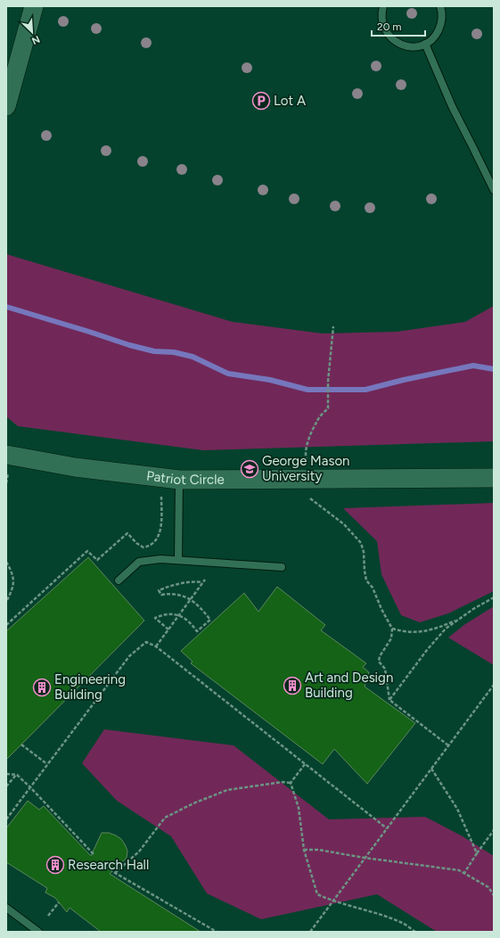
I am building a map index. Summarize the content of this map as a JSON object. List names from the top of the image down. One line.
{"streets":{"street":["Patriot Circle"]},"places":{"parking":["Lot A"],"school or university":["George Mason University"],"building":["Art and Design Building","Engineering Building","Research Hall"]},"scale_bar":"20 m","north":"bottom right"}
